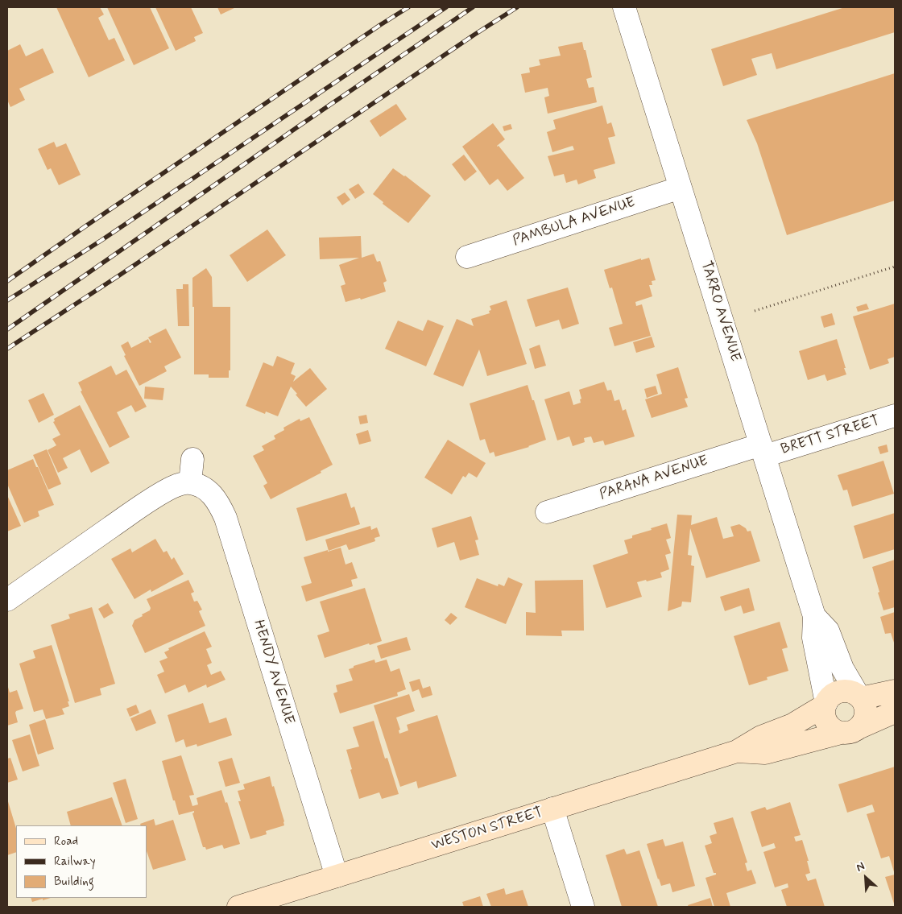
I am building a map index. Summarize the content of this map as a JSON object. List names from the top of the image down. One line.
{"streets":{"street":["PAMBULA AVENUE","TARRO AVENUE","BRETT STREET","PARANA AVENUE","HENDY AVENUE","WESTON STREET"]},"crossings":[["PAMBULA AVENUE","TARRO AVENUE"],["TARRO AVENUE","BRETT STREET"],["TARRO AVENUE","PARANA AVENUE"],["TARRO AVENUE","WESTON STREET"],["BRETT STREET","PARANA AVENUE"],["HENDY AVENUE","WESTON STREET"]],"legend":["Road","Railway","Building"],"north":"top left"}
